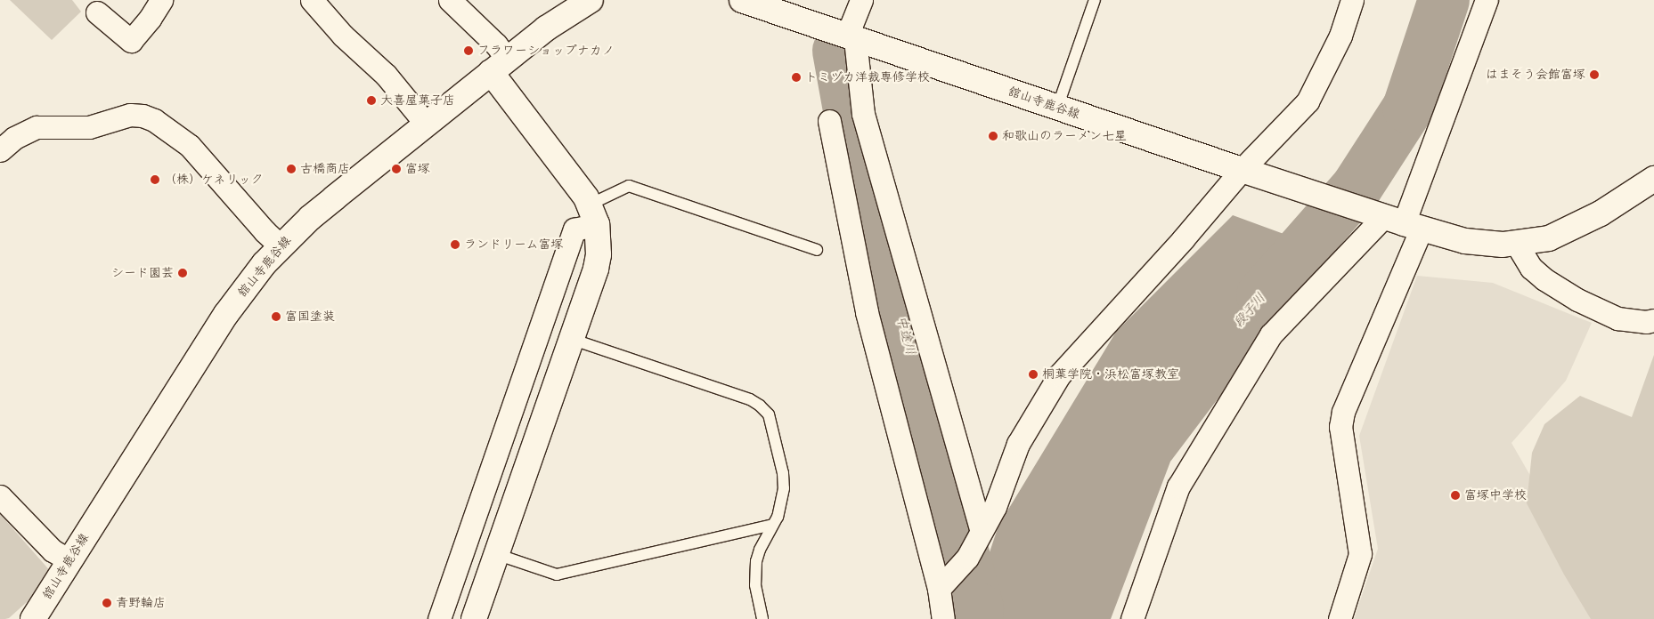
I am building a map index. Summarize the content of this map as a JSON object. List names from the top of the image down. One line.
{"streets":{"main road":["舘山寺鹿谷線"]},"water":["段子川","中途川"],"places":["フラワーショップナカノ","はまそう会館富塚","トミヅカ洋裁専修学校","大喜屋菓子店","和歌山のラーメン七星","古橋商店","富塚","（株）ケネリック","ランドリーム富塚","シード園芸","富国塗装","桐葉学院・浜松富塚教室","富塚中学校","青野輪店"]}
